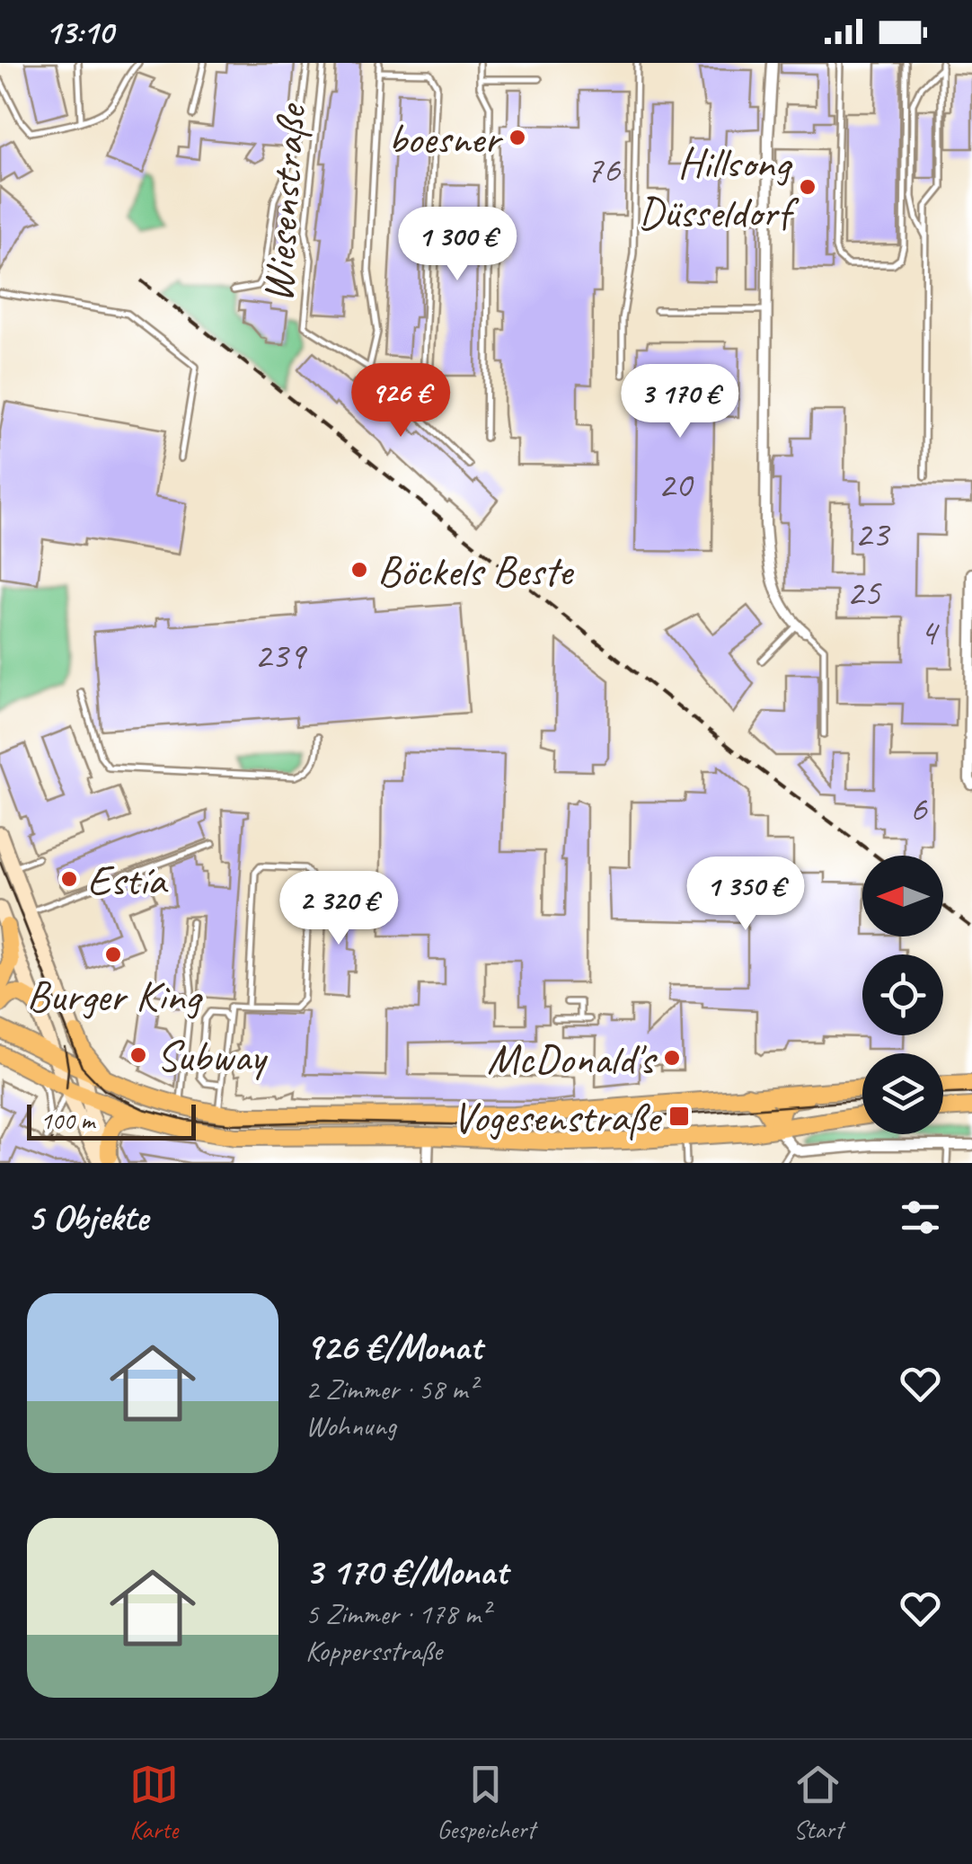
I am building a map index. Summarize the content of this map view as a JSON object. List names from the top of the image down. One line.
{"streets":{"lane":["Wiesenstraße"]},"places":{"other":["boesner","Hillsong Düsseldorf","Böckels Beste","Estía","Burger King","Subway","McDonald's"],"transit":["Vogesenstraße"]},"house_numbers":["76","20","23","25","4","239","6"],"scale_bar":"100 m","north":"left","page":{"status":"13:10","price":["1 300 €","926 €","3 170 €","1 350 €","2 320 €"],"scale":"100 m","heading":"5 Objekte","list":[{"name":"926 €/Monat","note":"2 Zimmer · 58 m² · Wohnung"},{"name":"3 170 €/Monat","note":"5 Zimmer · 178 m² · Koppersstraße"}],"tabs":["Karte","Gespeichert","Start"]}}
